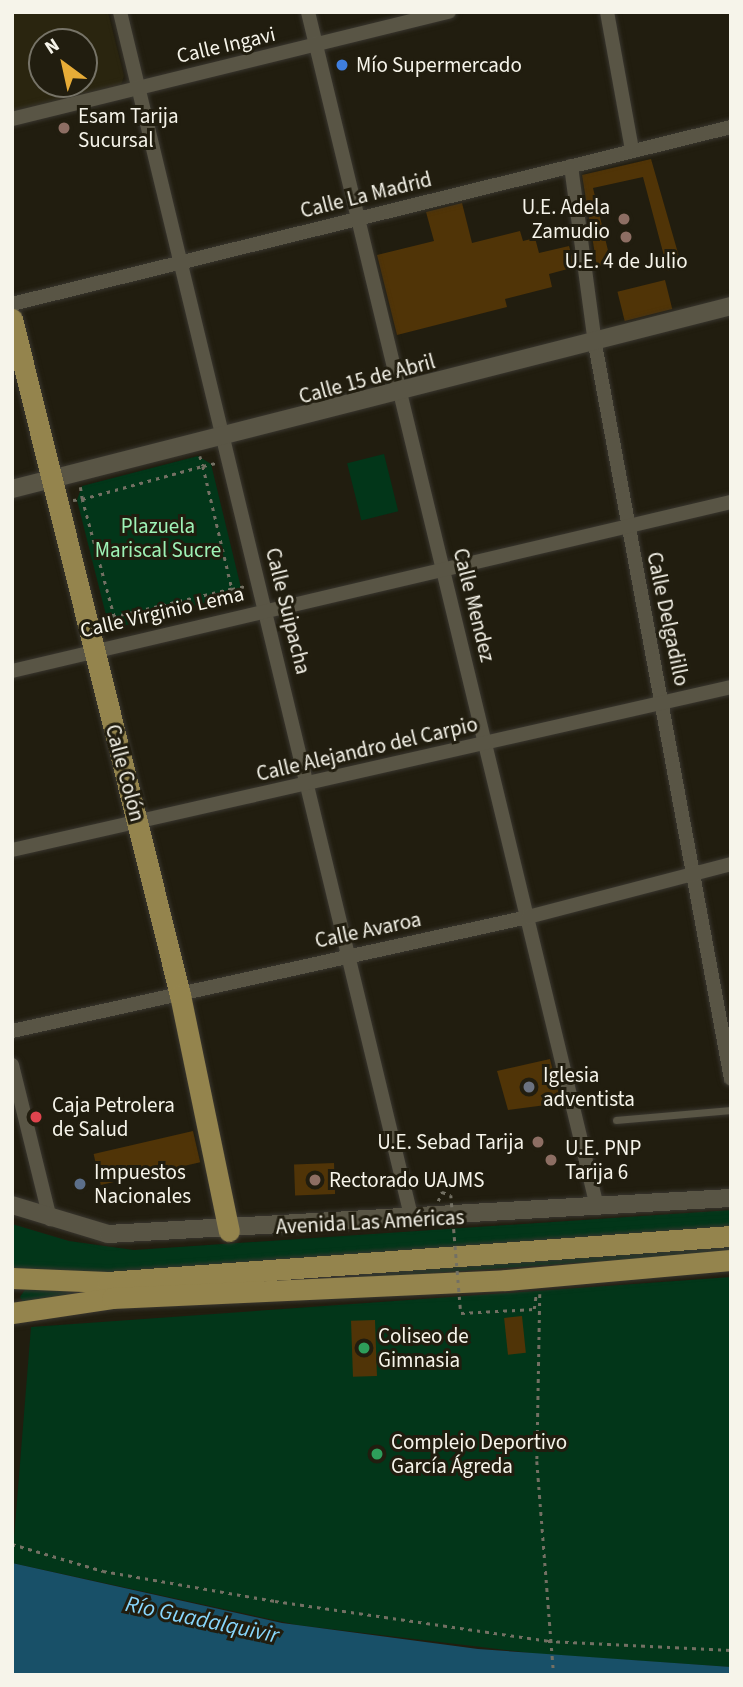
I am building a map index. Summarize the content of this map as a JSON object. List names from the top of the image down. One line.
{"streets":{"main road":["Calle Colón","Avenida Las Américas"],"street":["Calle Ingavi","Calle La Madrid","Calle 15 de Abril","Calle Mendez","Calle Suipacha","Calle Virginio Lema","Calle Delgadillo","Calle Alejandro del Carpio","Calle Avaroa"]},"crossings":[["Calle Ingavi","Calle Mendez"],["Calle Ingavi","Calle Suipacha"],["Calle La Madrid","Calle Mendez"],["Calle La Madrid","Calle Suipacha"],["Calle La Madrid","Calle Delgadillo"],["Calle 15 de Abril","Calle Mendez"],["Calle 15 de Abril","Calle Suipacha"],["Calle 15 de Abril","Calle Delgadillo"],["Calle 15 de Abril","Calle Colón"],["Calle Mendez","Calle Virginio Lema"],["Calle Mendez","Calle Alejandro del Carpio"],["Calle Mendez","Calle Avaroa"],["Calle Mendez","Avenida Las Américas"],["Calle Suipacha","Calle Virginio Lema"],["Calle Suipacha","Calle Alejandro del Carpio"],["Calle Suipacha","Calle Avaroa"],["Calle Suipacha","Avenida Las Américas"],["Calle Virginio Lema","Calle Delgadillo"],["Calle Virginio Lema","Calle Colón"],["Calle Delgadillo","Calle Alejandro del Carpio"],["Calle Delgadillo","Calle Avaroa"],["Calle Alejandro del Carpio","Calle Colón"],["Calle Colón","Calle Avaroa"],["Calle Colón","Avenida Las Américas"]],"water":["Río Guadalquivir"],"parks":["Plazuela Mariscal Sucre"],"places":["Mío Supermercado","Esam Tarija Sucursal","U.E. Adela Zamudio","U.E. 4 de Julio","Iglesia adventista","Caja Petrolera de Salud","U.E. Sebad Tarija","U.E. PNP Tarija 6","Rectorado UAJMS","Impuestos Nacionales","Coliseo de Gimnasia","Complejo Deportivo García Ágreda"],"north":"top left"}
